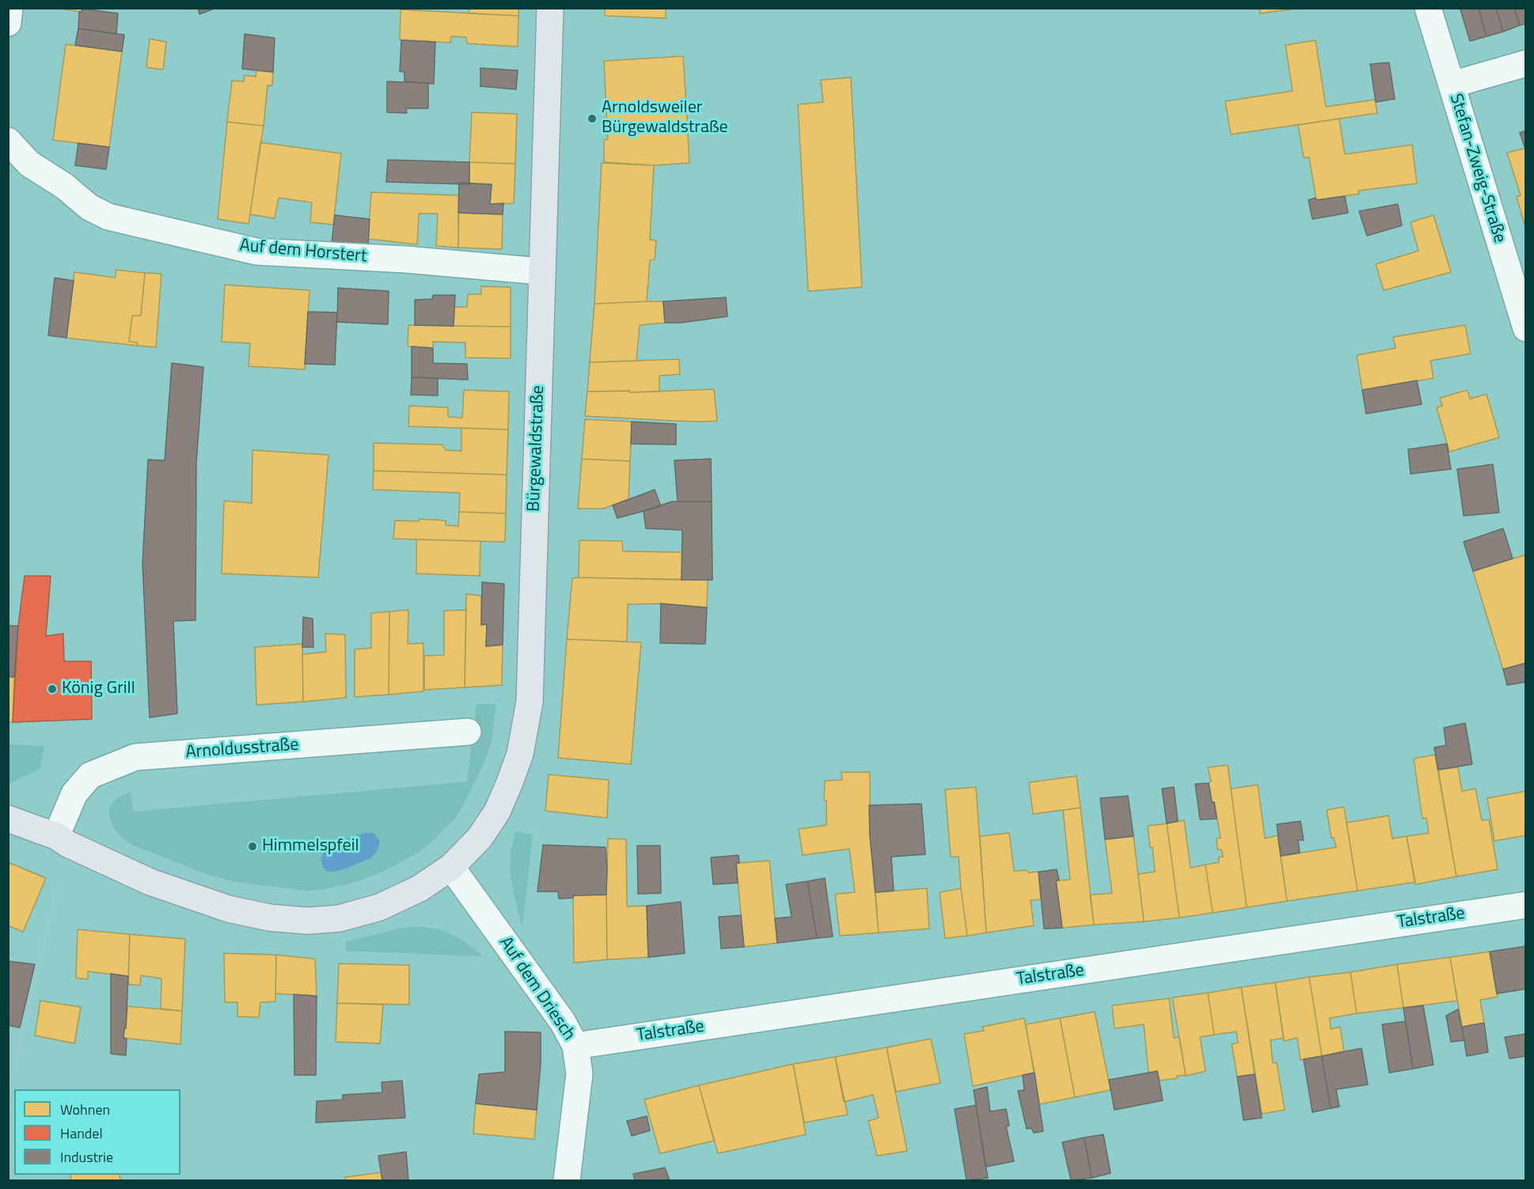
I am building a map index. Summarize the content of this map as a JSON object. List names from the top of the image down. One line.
{"streets":{"main road":["Bürgewaldstraße"],"street":["Stefan-Zweig-Straße","Auf dem Horstert","Arnoldusstraße","Talstraße","Auf dem Driesch"]},"crossings":[["Auf dem Horstert","Bürgewaldstraße"],["Bürgewaldstraße","Auf dem Driesch"],["Talstraße","Auf dem Driesch"]],"places":["Arnoldsweiler Bürgewaldstraße","König Grill","Himmelspfeil"],"legend":["Wohnen","Handel","Industrie"]}
